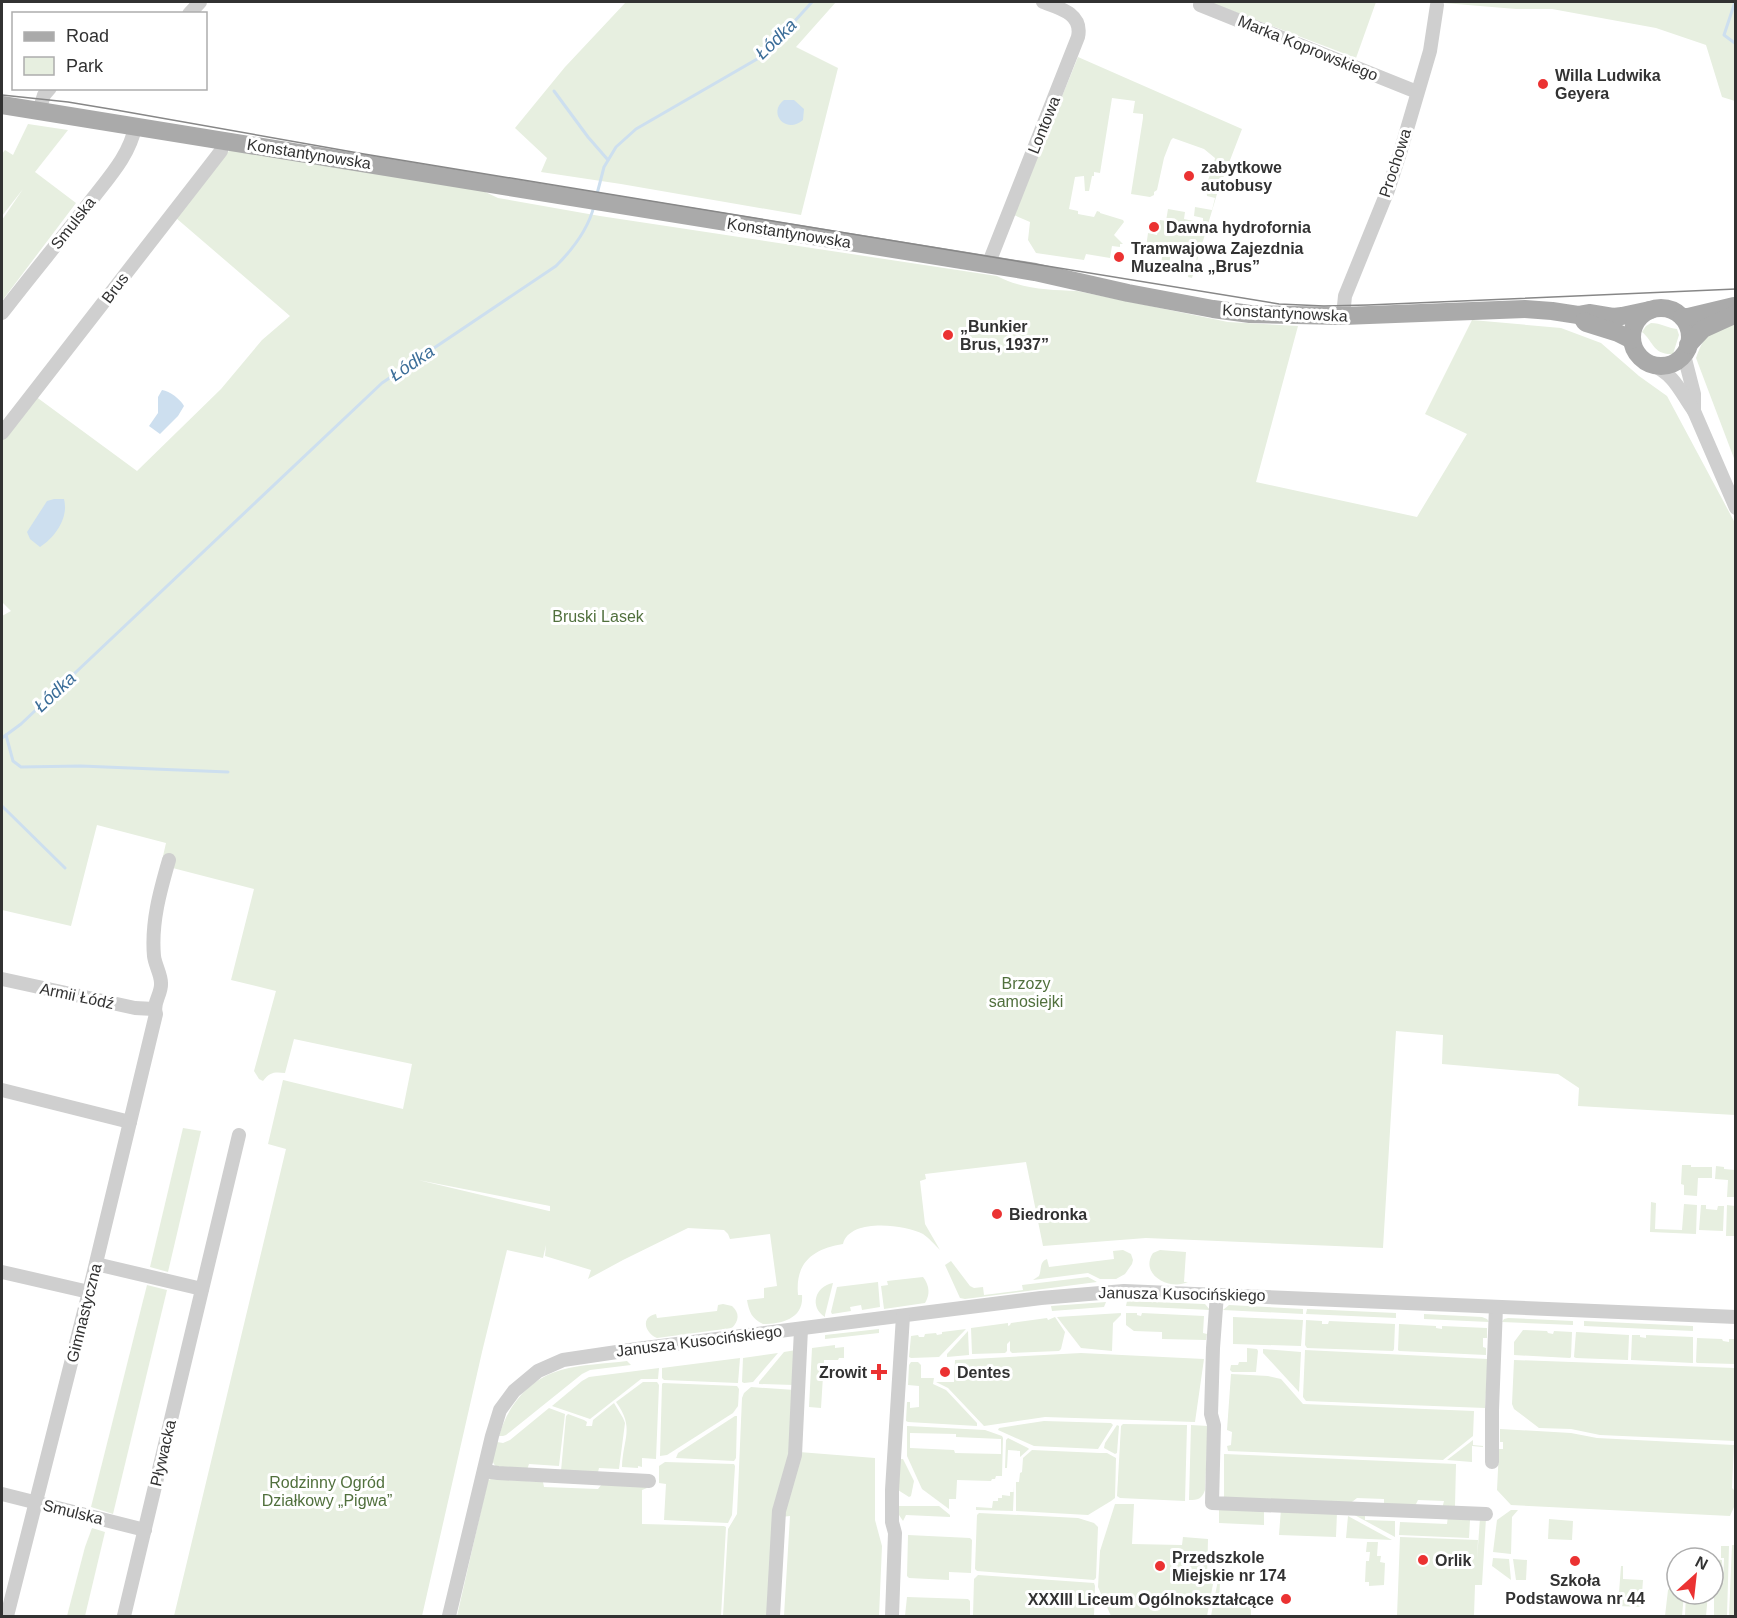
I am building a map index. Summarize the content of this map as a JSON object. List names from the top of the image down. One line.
{"streets":{"main road":["Konstantynowska"],"street":["Marka Koprowskiego","Lontowa","Prochowa","Smulska","Brus","Armii Łódź","Janusza Kusocińskiego","Gimnastyczna","Pływacka"]},"crossings":[["Marka Koprowskiego","Prochowa"],["Lontowa","Konstantynowska"],["Konstantynowska","Prochowa"],["Konstantynowska","Smulska"],["Konstantynowska","Brus"],["Smulska","Gimnastyczna"],["Smulska","Pływacka"],["Armii Łódź","Gimnastyczna"]],"water":["Łódka"],"parks":["Bruski Lasek","Brzozy samosiejki","Rodzinny Ogród Działkowy „Pigwa”"],"places":{"other":["Willa Ludwika Geyera","zabytkowe autobusy","Dawna hydrofornia","Tramwajowa Zajezdnia Muzealna „Brus”","„Bunkier Brus, 1937”","Biedronka","Dentes","Orlik","Szkoła Podstawowa nr 44","Przedszkole Miejskie nr 174","XXXIII Liceum Ogólnokształcące"],"health":["Zrowit"]},"legend":["Road","Park"],"north":"top right"}
